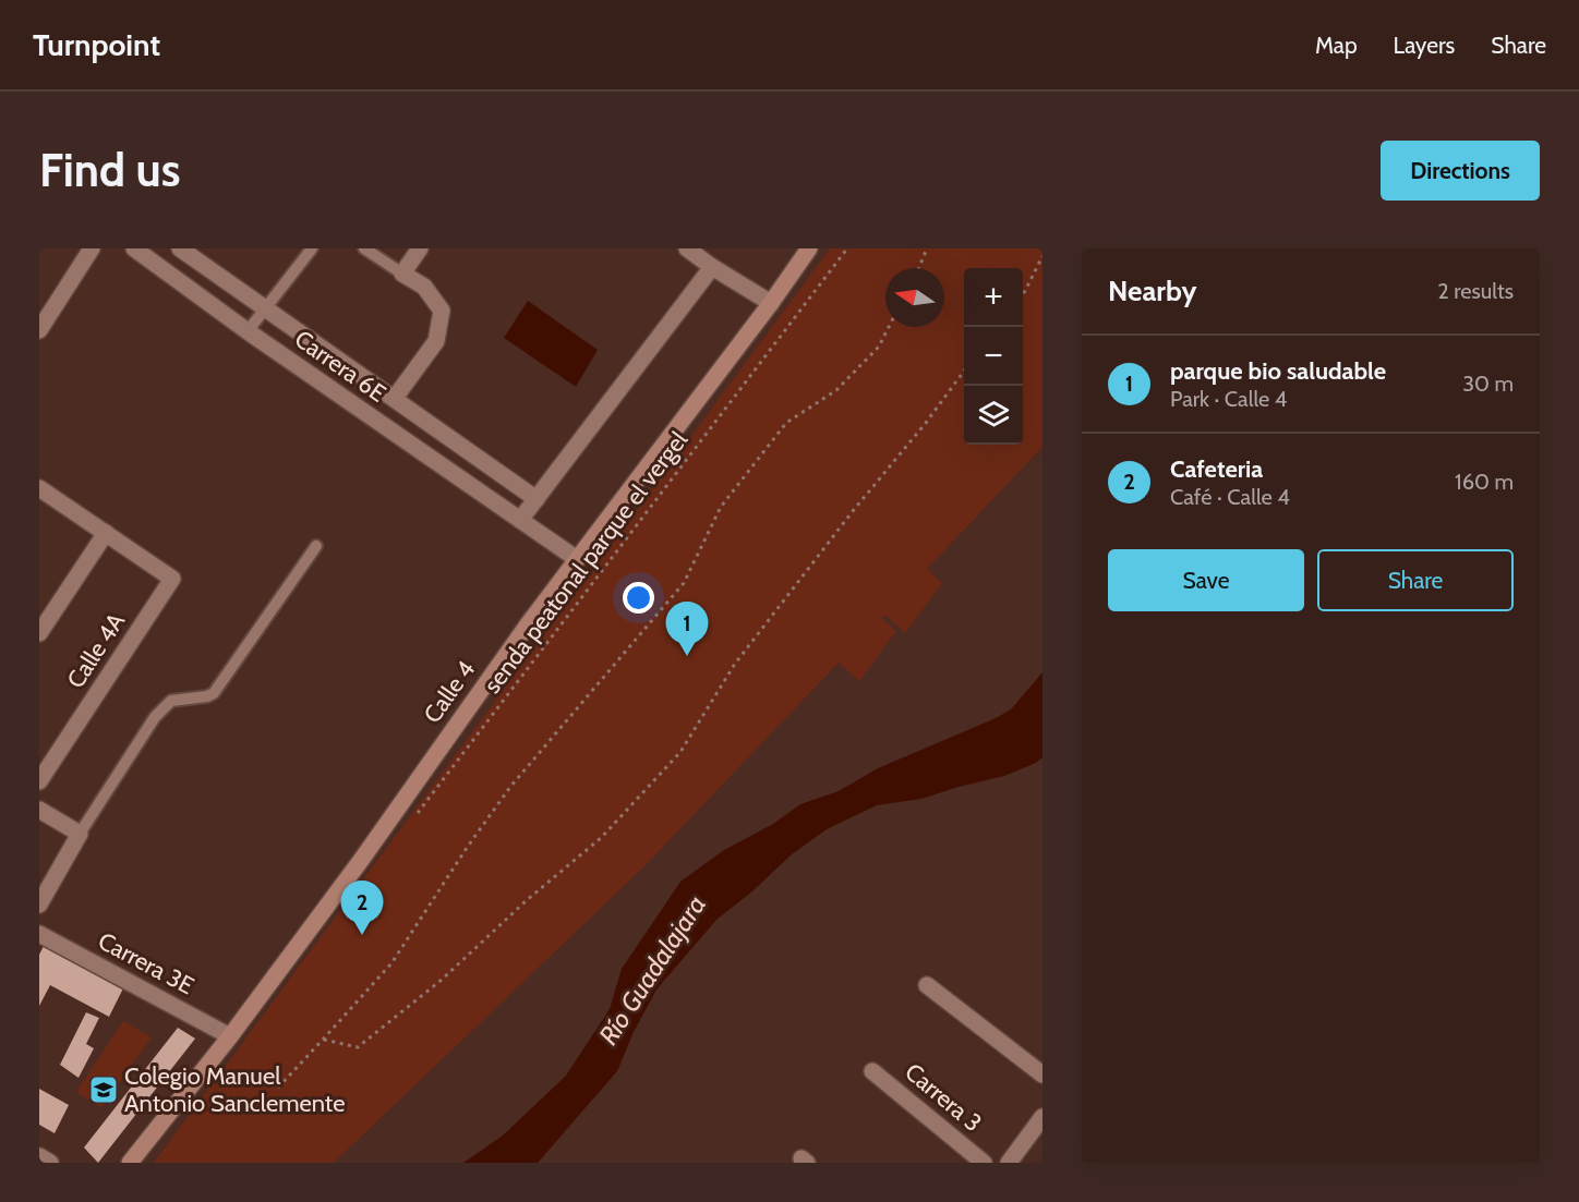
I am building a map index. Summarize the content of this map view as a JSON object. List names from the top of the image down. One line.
{"streets":{"street":["Carrera 6E","Calle 4A","Calle 4","Carrera 3E","Carrera 3"],"path":["senda peatonal parque el vergel"]},"crossings":[["Carrera 6E","Calle 4"],["Calle 4","Carrera 3E"]],"water":["Río Guadalajara"],"places":{"school or university":["Colegio Manuel Antonio Sanclemente"]},"north":"left","page":{"header":"Turnpoint","nav":["Map","Layers","Share"],"buttons":["Directions",["Save","Share"]],"title":"Find us","heading":["Nearby","2 results"],"map_buttons":["+","−"],"list":[{"mark":"1","name":"parque bio saludable","note":"Park · Calle 4","value":"30 m"},{"mark":"2","name":"Cafeteria","note":"Café · Calle 4","value":"160 m"}],"pins":["1","2"]}}
